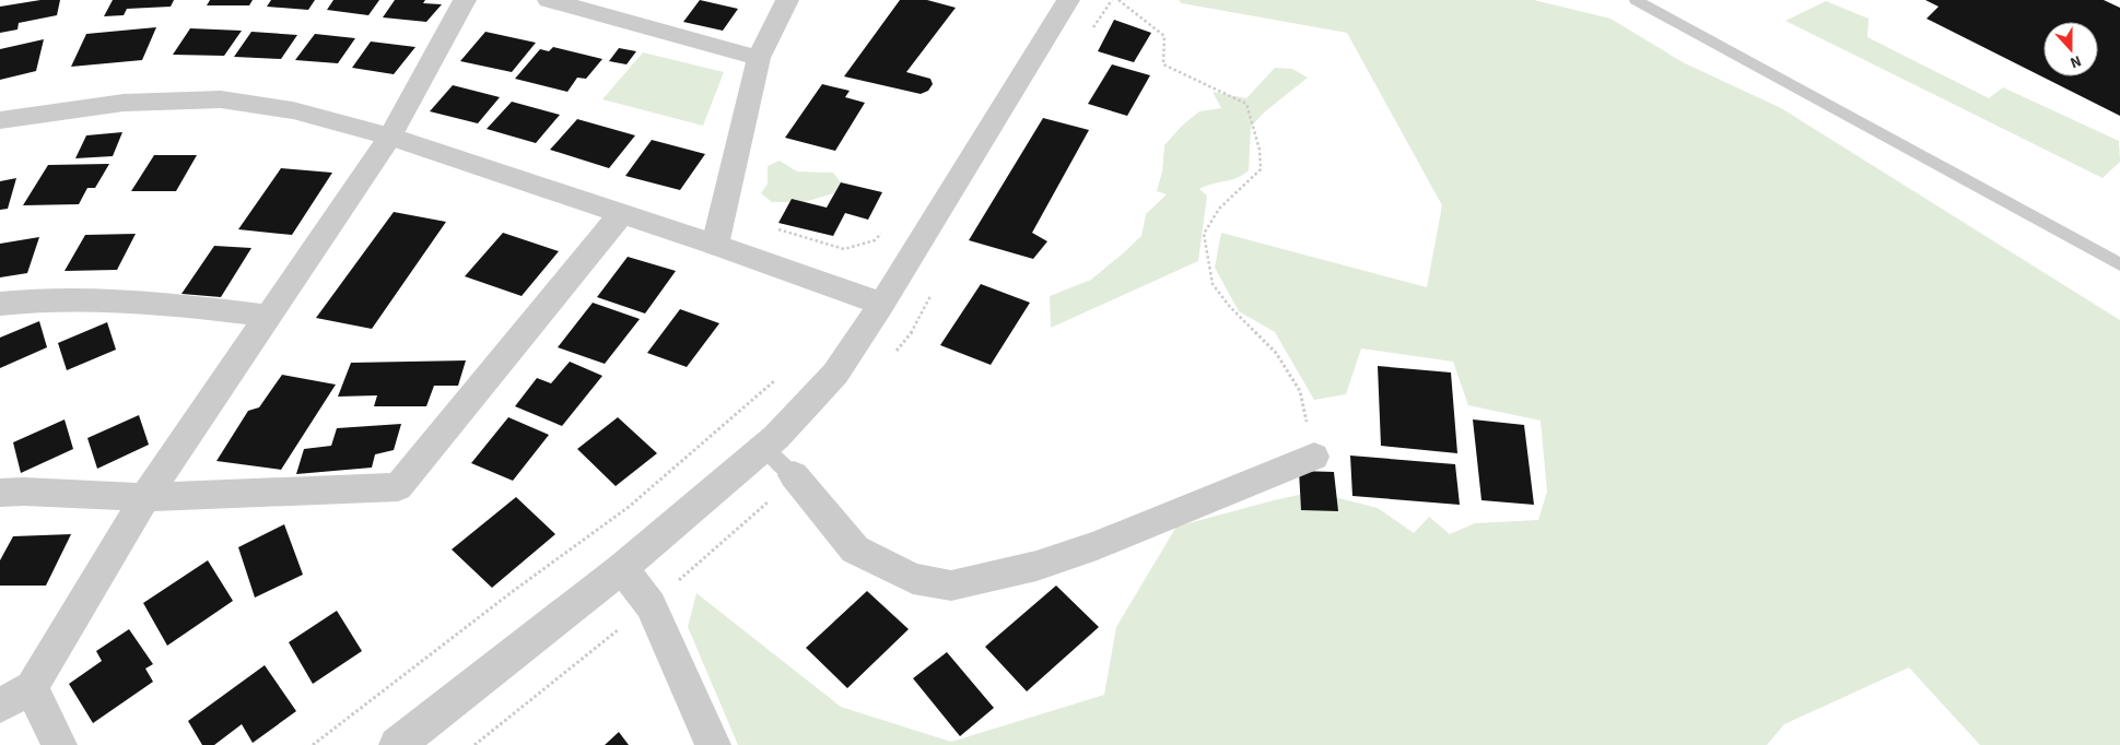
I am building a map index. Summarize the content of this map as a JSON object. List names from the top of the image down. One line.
{"north":"bottom"}
